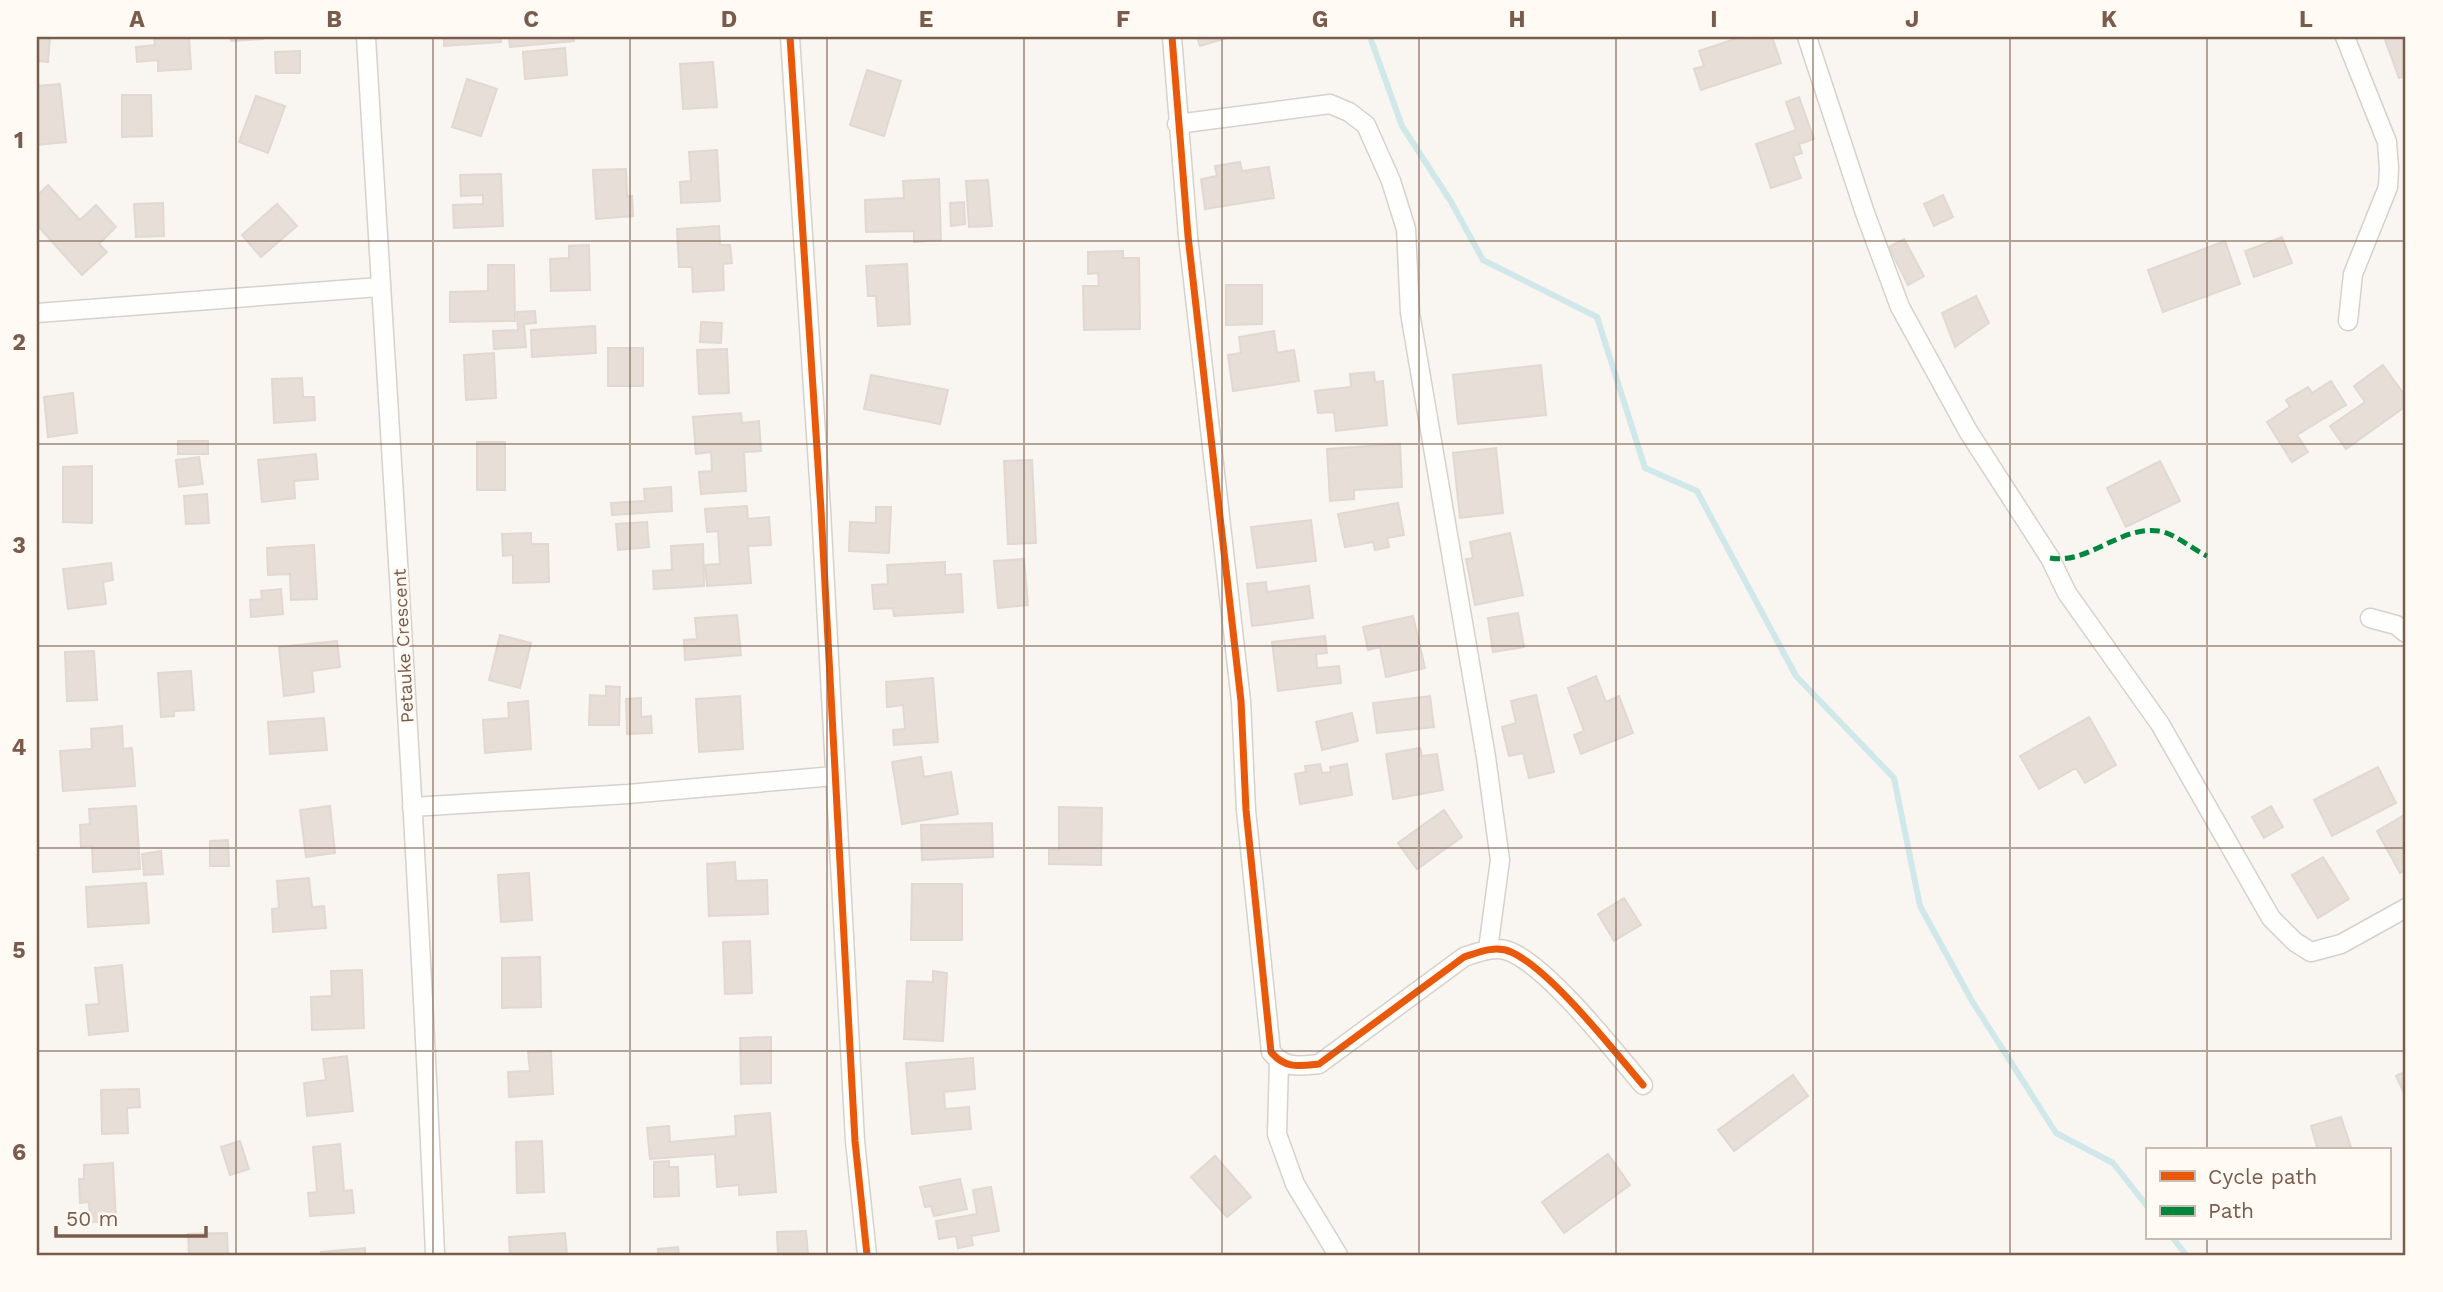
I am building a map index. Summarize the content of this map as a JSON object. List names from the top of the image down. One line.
{"streets":{"street":["Petauke Crescent"]},"legend":["Cycle path","Path"],"scale_bar":"50 m","grid":{"columns":["A","B","C","D","E","F","G","H","I","J","K","L"],"rows":["1","2","3","4","5","6"]}}
